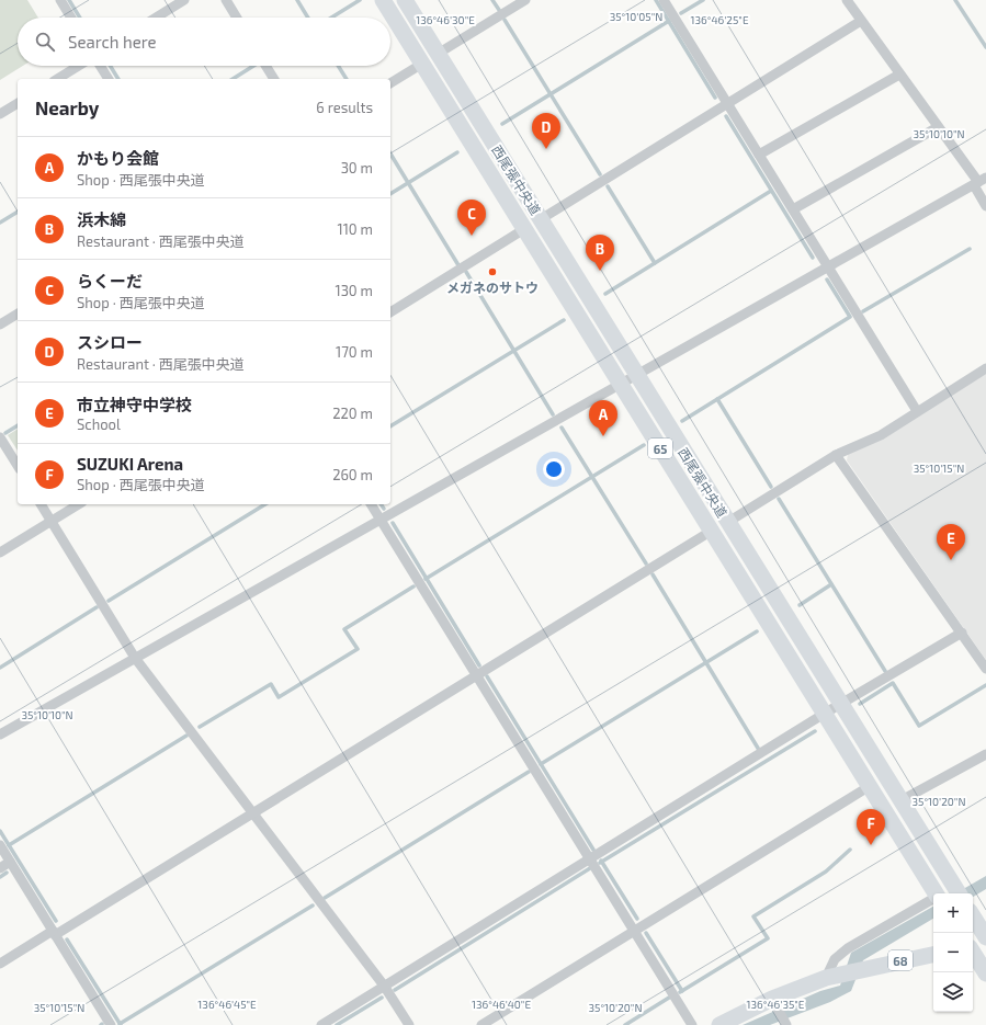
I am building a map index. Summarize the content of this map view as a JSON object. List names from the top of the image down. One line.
{"streets":{"main road":["西尾張中央道","65","68"]},"places":["メガネのサトウ"],"page":{"search":"Search here","heading":["Nearby","6 results"],"pins":["D","C","B","A","E","F"],"list":[{"mark":"A","name":"かもり会館","note":"Shop · 西尾張中央道","value":"30 m"},{"mark":"B","name":"浜木綿","note":"Restaurant · 西尾張中央道","value":"110 m"},{"mark":"C","name":"らくーだ","note":"Shop · 西尾張中央道","value":"130 m"},{"mark":"D","name":"スシロー","note":"Restaurant · 西尾張中央道","value":"170 m"},{"mark":"E","name":"市立神守中学校","note":"School","value":"220 m"},{"mark":"F","name":"SUZUKI Arena","note":"Shop · 西尾張中央道","value":"260 m"}],"map_buttons":["+","−"]},"coordinates":["35°10'05\"N","136°46'30\"E","136°46'25\"E","35°10'10\"N","35°10'15\"N","35°10'20\"N","136°46'45\"E","136°46'40\"E","136°46'35\"E"]}
